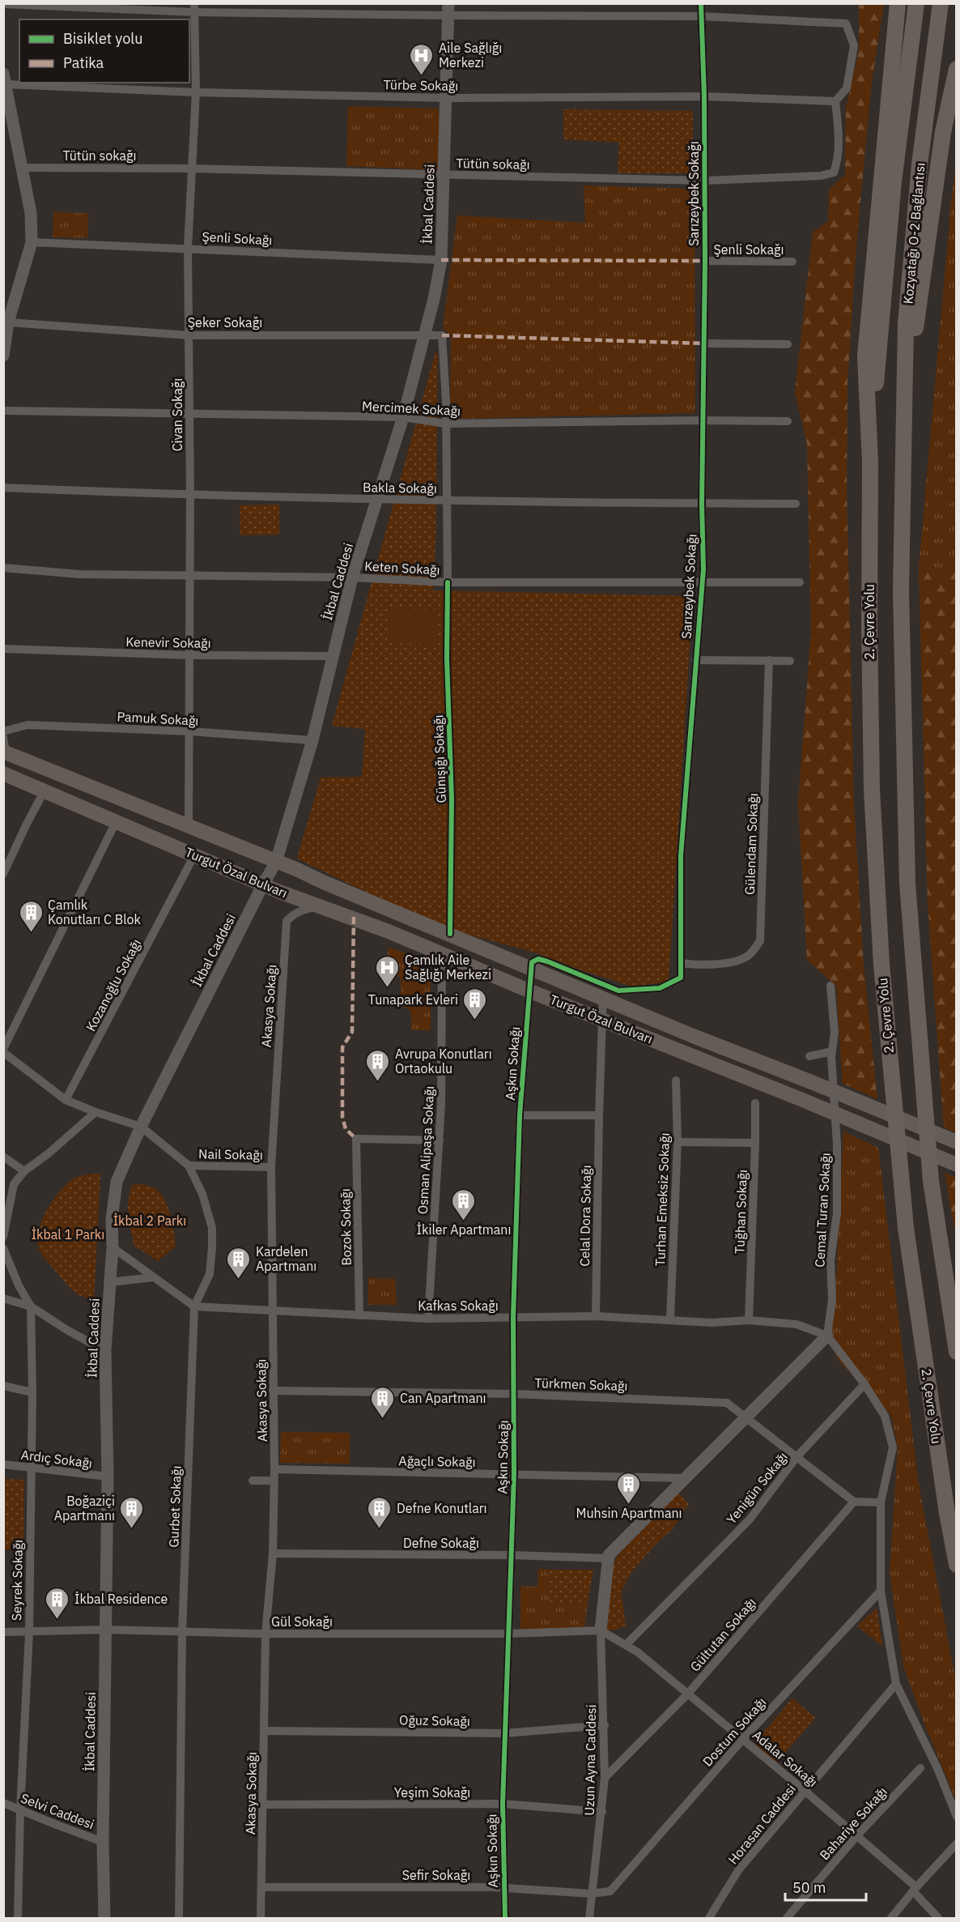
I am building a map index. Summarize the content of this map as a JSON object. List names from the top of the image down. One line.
{"streets":{"highway":["Kozyatağı O-2 Bağlantısı","2. Çevre Yolu"],"main road":["İkbal Caddesi","Turgut Özal Bulvarı"],"street":["Türbe Sokağı","Tütün sokağı","Sarızeybek Sokağı","Şenli Sokağı","Şeker Sokağı","Mercimek Sokağı","Civan Sokağı","Bakla Sokağı","Keten Sokağı","Kenevir Sokağı","Pamuk Sokağı","Gülendam Sokağı","Kozanoğlu Sokağı","Akasya Sokağı","Aşkın Sokağı","Osman Alipaşa Sokağı","Nail Sokağı","Turhan Emeksiz Sokağı","Cemal Turan Sokağı","Tuğhan Sokağı","Celal Dora Sokağı","Bozok Sokağı","Kafkas Sokağı","Türkmen Sokağı","Ardıç Sokağı","Ağaçlı Sokağı","Yenigün Sokağı","Gurbet Sokağı","Defne Sokağı","Seyrek Sokağı","Gül Sokağı","Gültutan Sokağı","Oğuz Sokağı","Dostum Sokağı","Adalar Sokağı","Uzun Ayna Caddesi","Yeşim Sokağı","Selvi Caddesi","Bahariye Sokağı","Horasan Caddesi","Sefir Sokağı"],"cycle path":["Günışığı Sokağı"]},"crossings":[["Türbe Sokağı","Tütün sokağı"],["Türbe Sokağı","Sarızeybek Sokağı"],["Türbe Sokağı","İkbal Caddesi"],["Türbe Sokağı","Civan Sokağı"],["Tütün sokağı","Sarızeybek Sokağı"],["Tütün sokağı","İkbal Caddesi"],["Tütün sokağı","Civan Sokağı"],["Sarızeybek Sokağı","Şenli Sokağı"],["Sarızeybek Sokağı","Mercimek Sokağı"],["Sarızeybek Sokağı","Bakla Sokağı"],["Sarızeybek Sokağı","Keten Sokağı"],["Sarızeybek Sokağı","Gülendam Sokağı"],["Sarızeybek Sokağı","Aşkın Sokağı"],["Sarızeybek Sokağı","Celal Dora Sokağı"],["İkbal Caddesi","Şenli Sokağı"],["İkbal Caddesi","Şeker Sokağı"],["İkbal Caddesi","Mercimek Sokağı"],["İkbal Caddesi","Bakla Sokağı"],["İkbal Caddesi","Keten Sokağı"],["İkbal Caddesi","Kenevir Sokağı"],["İkbal Caddesi","Pamuk Sokağı"],["İkbal Caddesi","Turgut Özal Bulvarı"],["İkbal Caddesi","Ardıç Sokağı"],["İkbal Caddesi","Gurbet Sokağı"],["İkbal Caddesi","Gül Sokağı"],["İkbal Caddesi","Selvi Caddesi"],["Kozyatağı O-2 Bağlantısı","2. Çevre Yolu"],["Şenli Sokağı","Civan Sokağı"],["Şeker Sokağı","Mercimek Sokağı"],["Şeker Sokağı","Civan Sokağı"],["Mercimek Sokağı","Civan Sokağı"],["Civan Sokağı","Bakla Sokağı"],["Civan Sokağı","Keten Sokağı"],["Civan Sokağı","Kenevir Sokağı"],["Civan Sokağı","Pamuk Sokağı"],["Civan Sokağı","Turgut Özal Bulvarı"],["Turgut Özal Bulvarı","Kozanoğlu Sokağı"],["Turgut Özal Bulvarı","Akasya Sokağı"],["Turgut Özal Bulvarı","Osman Alipaşa Sokağı"],["Akasya Sokağı","Nail Sokağı"],["Akasya Sokağı","Kafkas Sokağı"],["Akasya Sokağı","Türkmen Sokağı"],["Akasya Sokağı","Ağaçlı Sokağı"],["Akasya Sokağı","Defne Sokağı"],["Akasya Sokağı","Gül Sokağı"],["Akasya Sokağı","Oğuz Sokağı"],["Akasya Sokağı","Yeşim Sokağı"],["Akasya Sokağı","Sefir Sokağı"],["Aşkın Sokağı","Kafkas Sokağı"],["Aşkın Sokağı","Türkmen Sokağı"],["Aşkın Sokağı","Ağaçlı Sokağı"],["Aşkın Sokağı","Defne Sokağı"],["Aşkın Sokağı","Gül Sokağı"],["Aşkın Sokağı","Oğuz Sokağı"],["Aşkın Sokağı","Yeşim Sokağı"],["Aşkın Sokağı","Sefir Sokağı"],["Osman Alipaşa Sokağı","Bozok Sokağı"],["Osman Alipaşa Sokağı","Kafkas Sokağı"],["Nail Sokağı","Gurbet Sokağı"],["Turhan Emeksiz Sokağı","Kafkas Sokağı"],["Cemal Turan Sokağı","Kafkas Sokağı"],["Tuğhan Sokağı","Kafkas Sokağı"],["Celal Dora Sokağı","Kafkas Sokağı"],["Bozok Sokağı","Kafkas Sokağı"],["Kafkas Sokağı","Gurbet Sokağı"],["Türkmen Sokağı","Yenigün Sokağı"],["Türkmen Sokağı","Gültutan Sokağı"],["Ardıç Sokağı","Seyrek Sokağı"],["Yenigün Sokağı","Adalar Sokağı"],["Gurbet Sokağı","Gül Sokağı"],["Seyrek Sokağı","Gül Sokağı"],["Seyrek Sokağı","Selvi Caddesi"],["Gül Sokağı","Adalar Sokağı"],["Gül Sokağı","Uzun Ayna Caddesi"],["Gültutan Sokağı","Adalar Sokağı"],["Gültutan Sokağı","Uzun Ayna Caddesi"],["Oğuz Sokağı","Uzun Ayna Caddesi"],["Dostum Sokağı","Adalar Sokağı"],["Dostum Sokağı","Sefir Sokağı"],["Adalar Sokağı","Uzun Ayna Caddesi"],["Adalar Sokağı","Bahariye Sokağı"],["Adalar Sokağı","Horasan Caddesi"],["Uzun Ayna Caddesi","Yeşim Sokağı"],["Uzun Ayna Caddesi","Sefir Sokağı"]],"parks":["İkbal 2 Parkı","İkbal 1 Parkı"],"places":{"hospital":["Aile Sağlığı Merkezi","Çamlık Aile Sağlığı Merkezi"],"building":["Çamlık Konutları C Blok","Tunapark Evleri","Avrupa Konutları Ortaokulu","İkiler Apartmanı","Kardelen Apartmanı","Can Apartmanı","Muhsin Apartmanı","Boğaziçi Apartmanı","Defne Konutları","İkbal Residence"]},"legend":["Bisiklet yolu","Patika"],"scale_bar":"50 m"}
